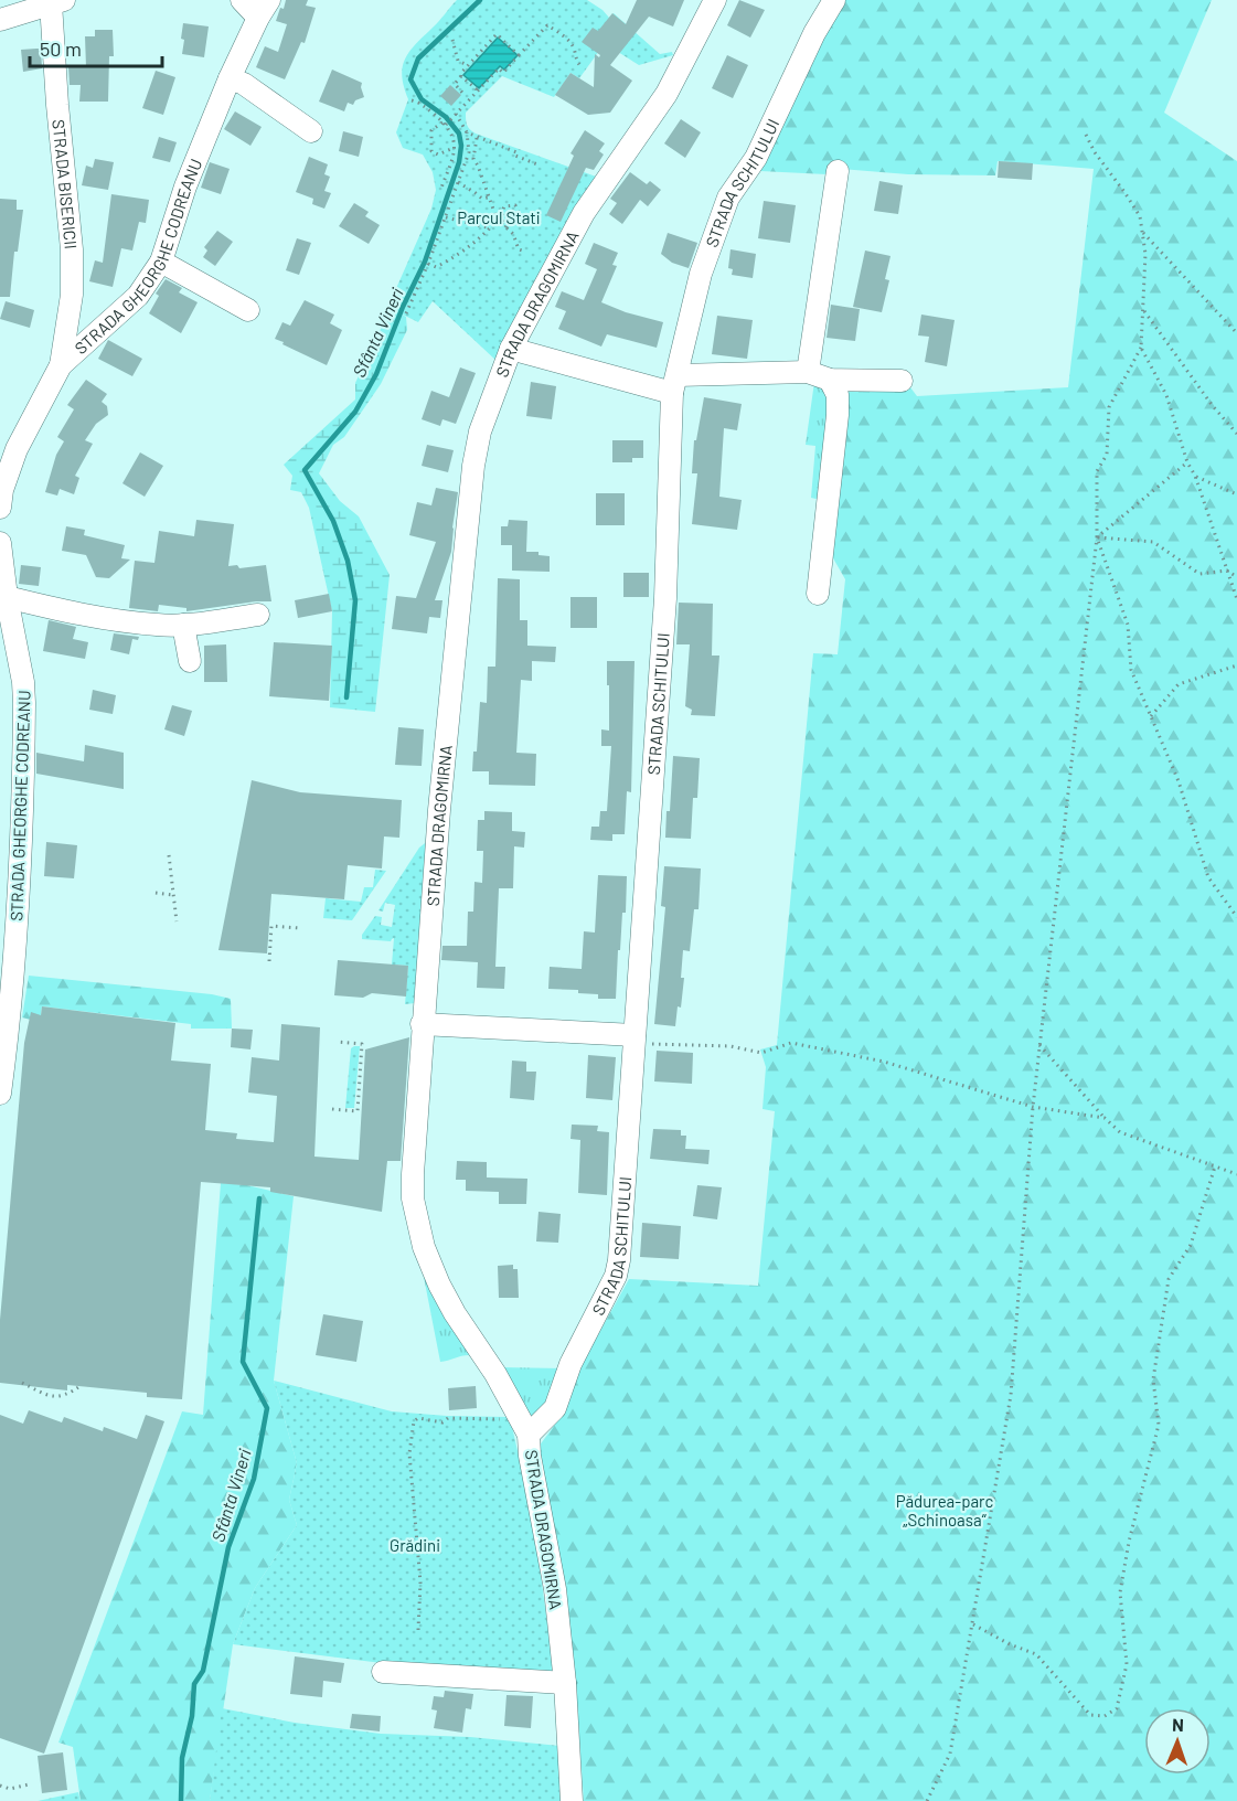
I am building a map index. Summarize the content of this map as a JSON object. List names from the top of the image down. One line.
{"streets":{"street":["STRADA SCHITULUI","STRADA BISERICII","STRADA GHEORGHE CODREANU","STRADA DRAGOMIRNA"]},"crossings":[["STRADA SCHITULUI","STRADA DRAGOMIRNA"],["STRADA BISERICII","STRADA GHEORGHE CODREANU"]],"water":["Sfânta Vineri"],"parks":["Parcul Stati","Pădurea-parc „Schinoasa“","Grădini"],"scale_bar":"50 m","north":"top"}
